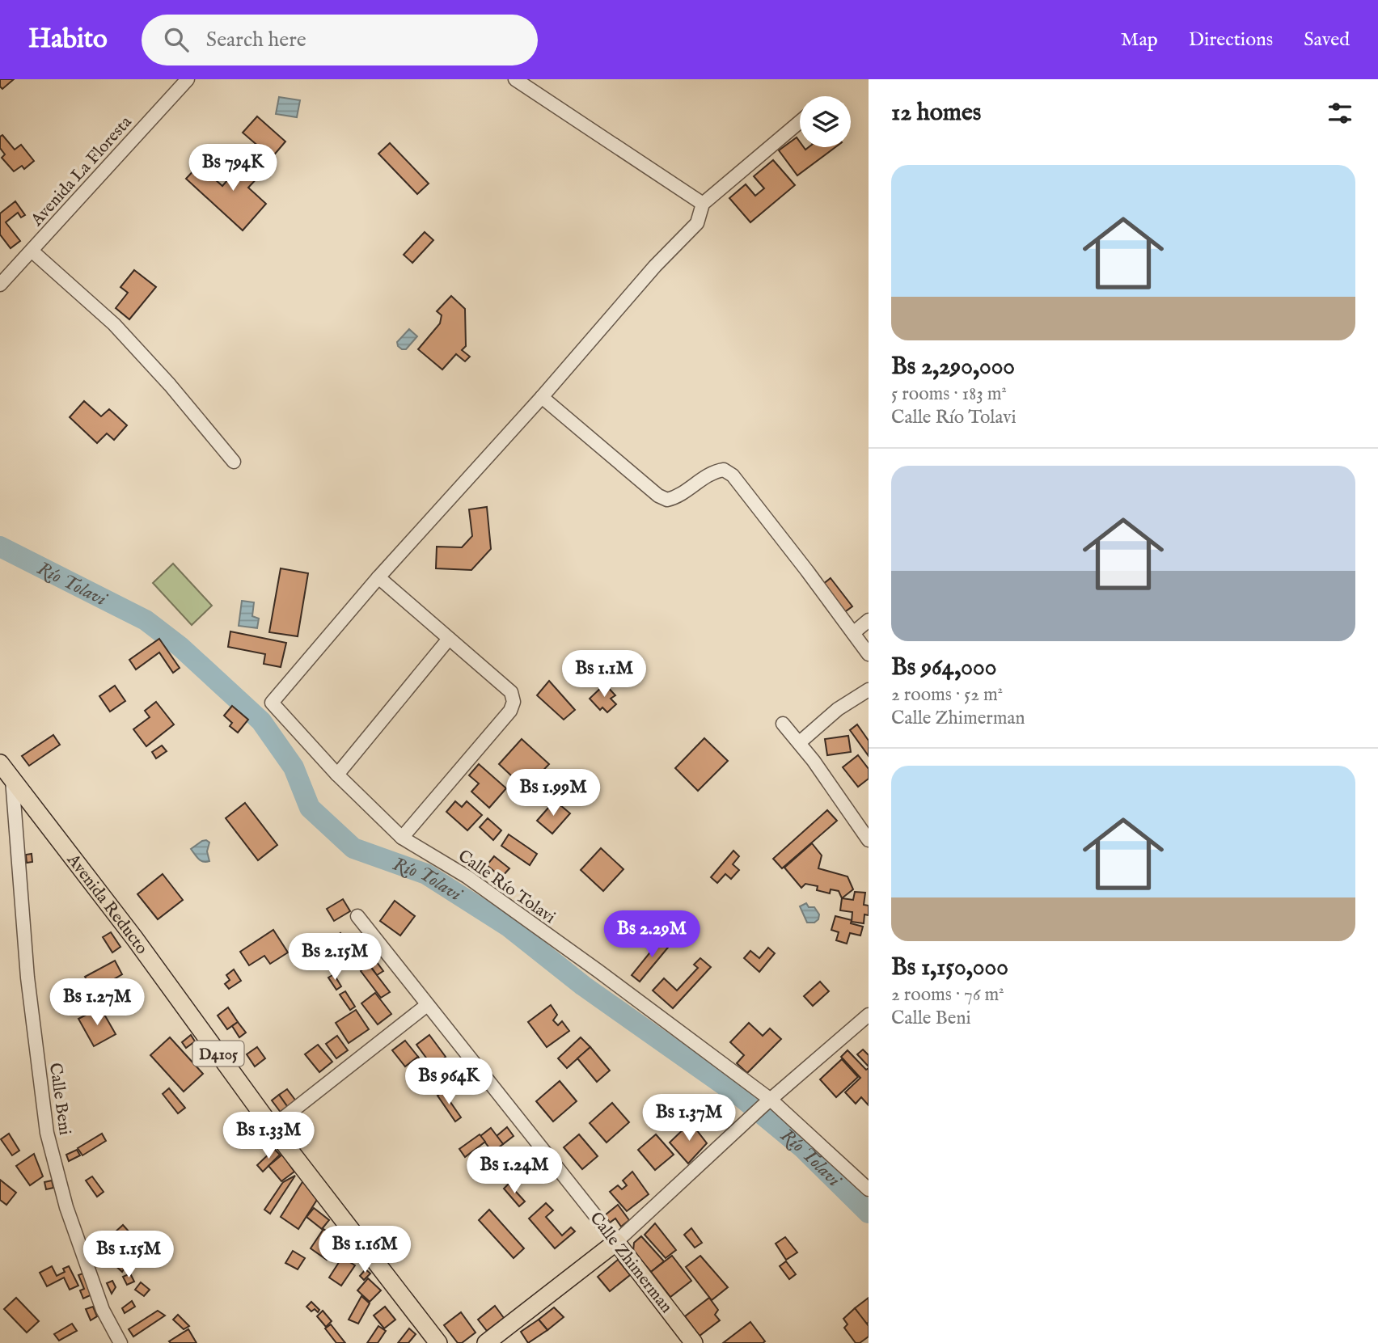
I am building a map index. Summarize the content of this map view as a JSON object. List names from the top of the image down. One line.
{"streets":{"main road":["Avenida Reducto","D4105","Calle Zhimerman"],"street":["Avenida La Floresta","Calle Río Tolavi","Calle Beni"]},"crossings":[["Avenida Reducto","Calle Beni"]],"water":["Río Tolavi"],"page":{"header":"Habito","search":"Search here","nav":["Map","Directions","Saved"],"heading":"12 homes","price":["Bs 794K","Bs 1.1M","Bs 1.99M","Bs 2.29M","Bs 2.15M","Bs 1.27M","Bs 964K","Bs 1.37M","Bs 1.33M","Bs 1.24M","Bs 1.16M","Bs 1.15M"],"list":[{"name":"Bs 2,290,000","note":"5 rooms · 183 m² · Calle Río Tolavi"},{"name":"Bs 964,000","note":"2 rooms · 52 m² · Calle Zhimerman"},{"name":"Bs 1,150,000","note":"2 rooms · 76 m² · Calle Beni"}]}}
